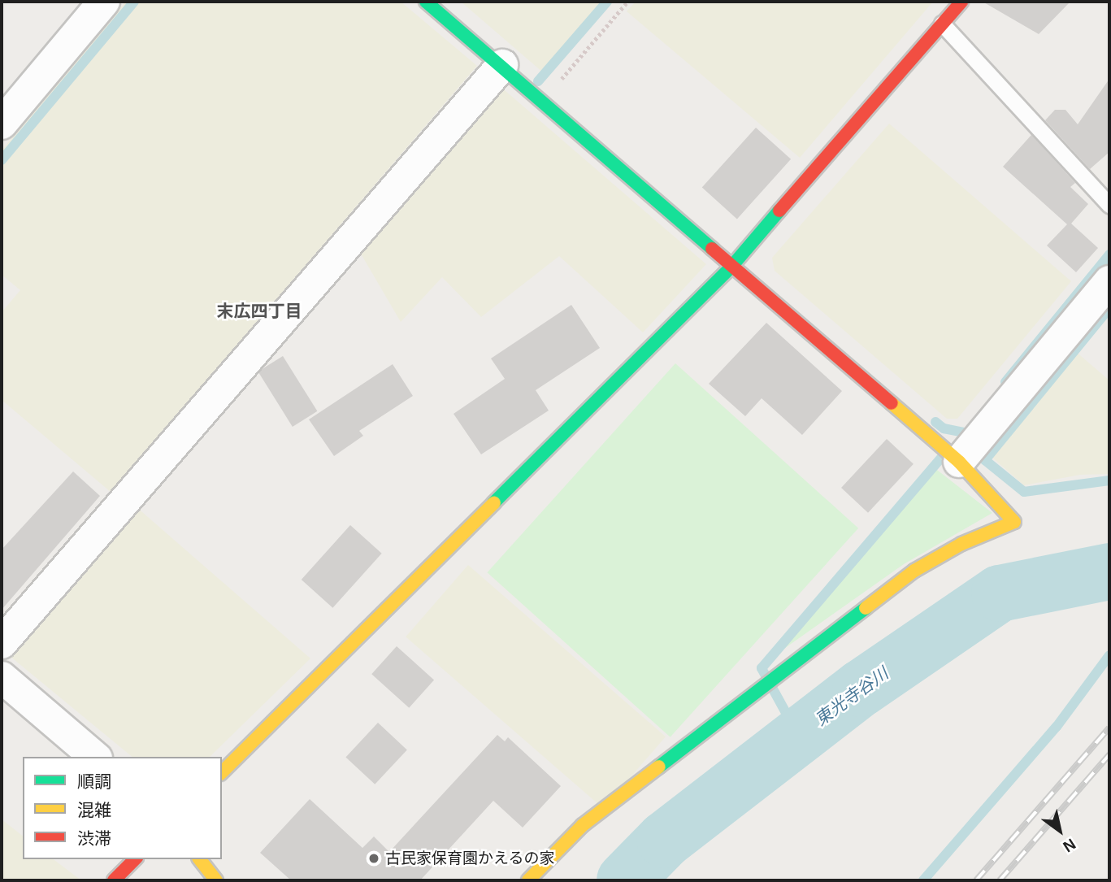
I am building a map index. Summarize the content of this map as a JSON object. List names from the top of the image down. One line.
{"districts":["末広四丁目"],"water":["東光寺谷川"],"places":["古民家保育園かえるの家"],"legend":["順調","混雑","渋滞"],"north":"bottom right"}
